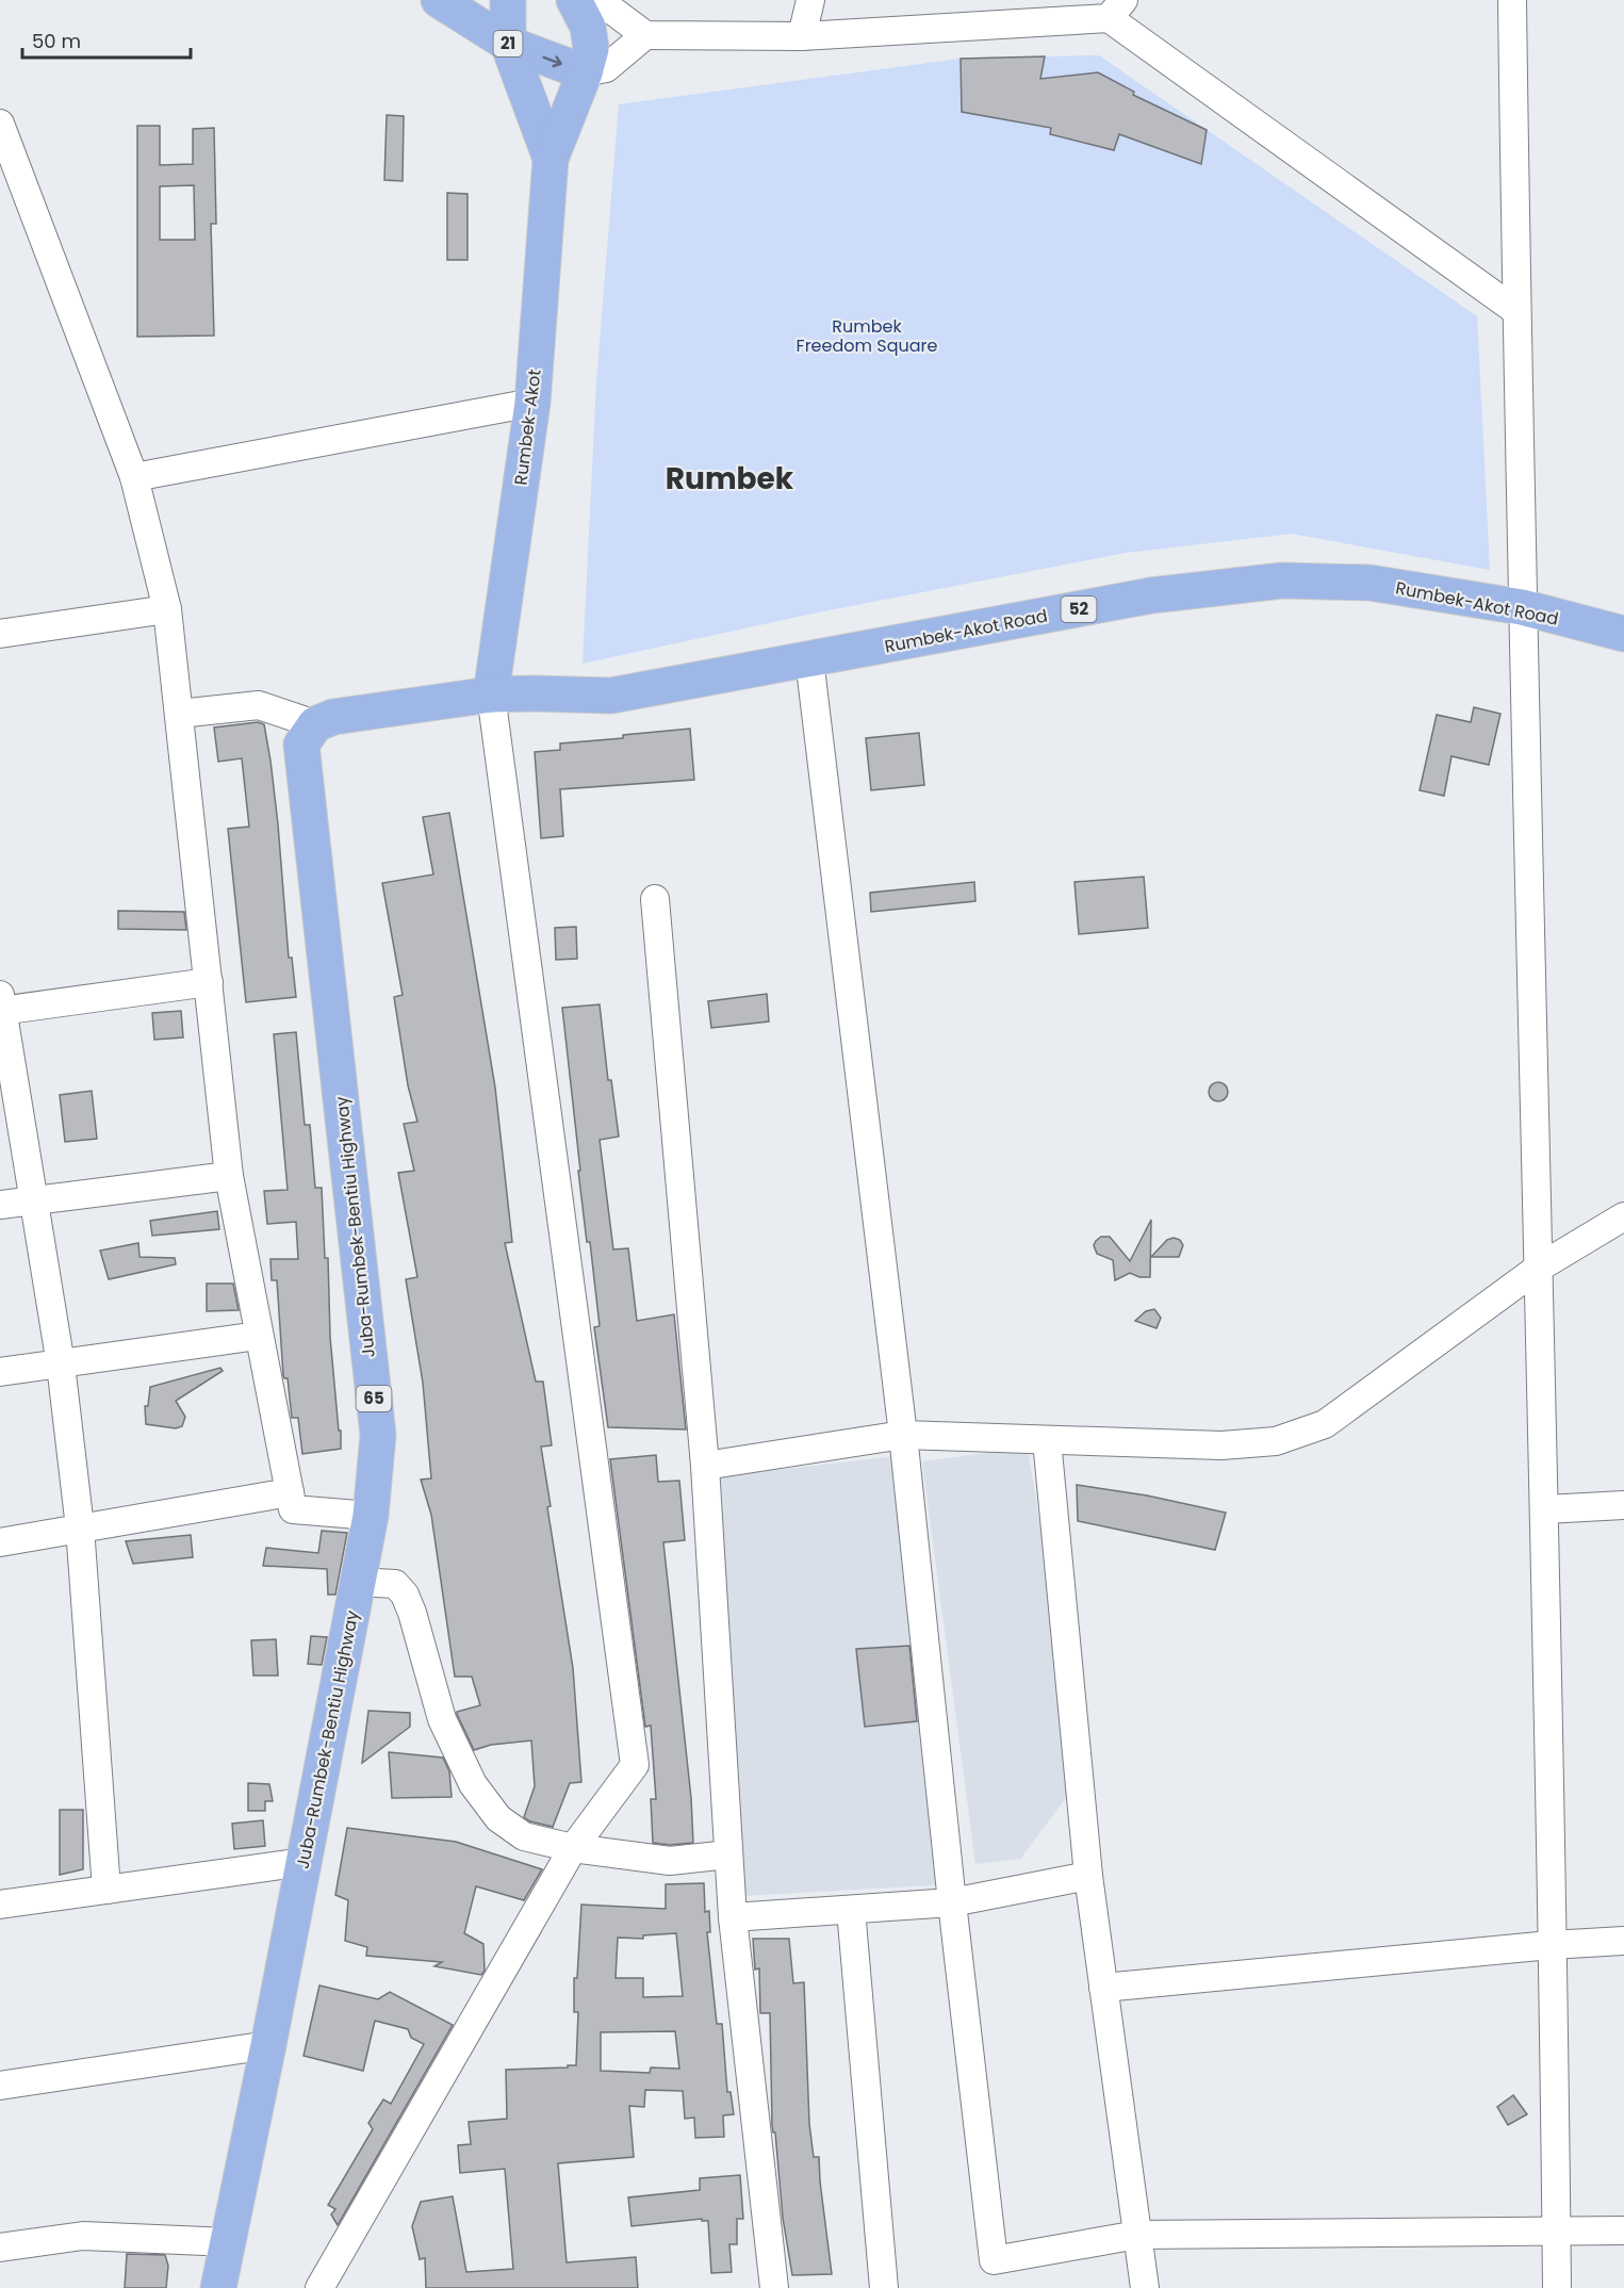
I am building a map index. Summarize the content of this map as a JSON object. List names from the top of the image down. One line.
{"streets":{"main road":["21","Rumbek-Akot","Rumbek-Akot Road","52","Juba-Rumbek-Bentiu Highway","65"]},"crossings":[["21","Rumbek-Akot"],["Rumbek-Akot","Rumbek-Akot Road"]],"districts":["Rumbek"],"parks":["Rumbek Freedom Square"],"scale_bar":"50 m"}
